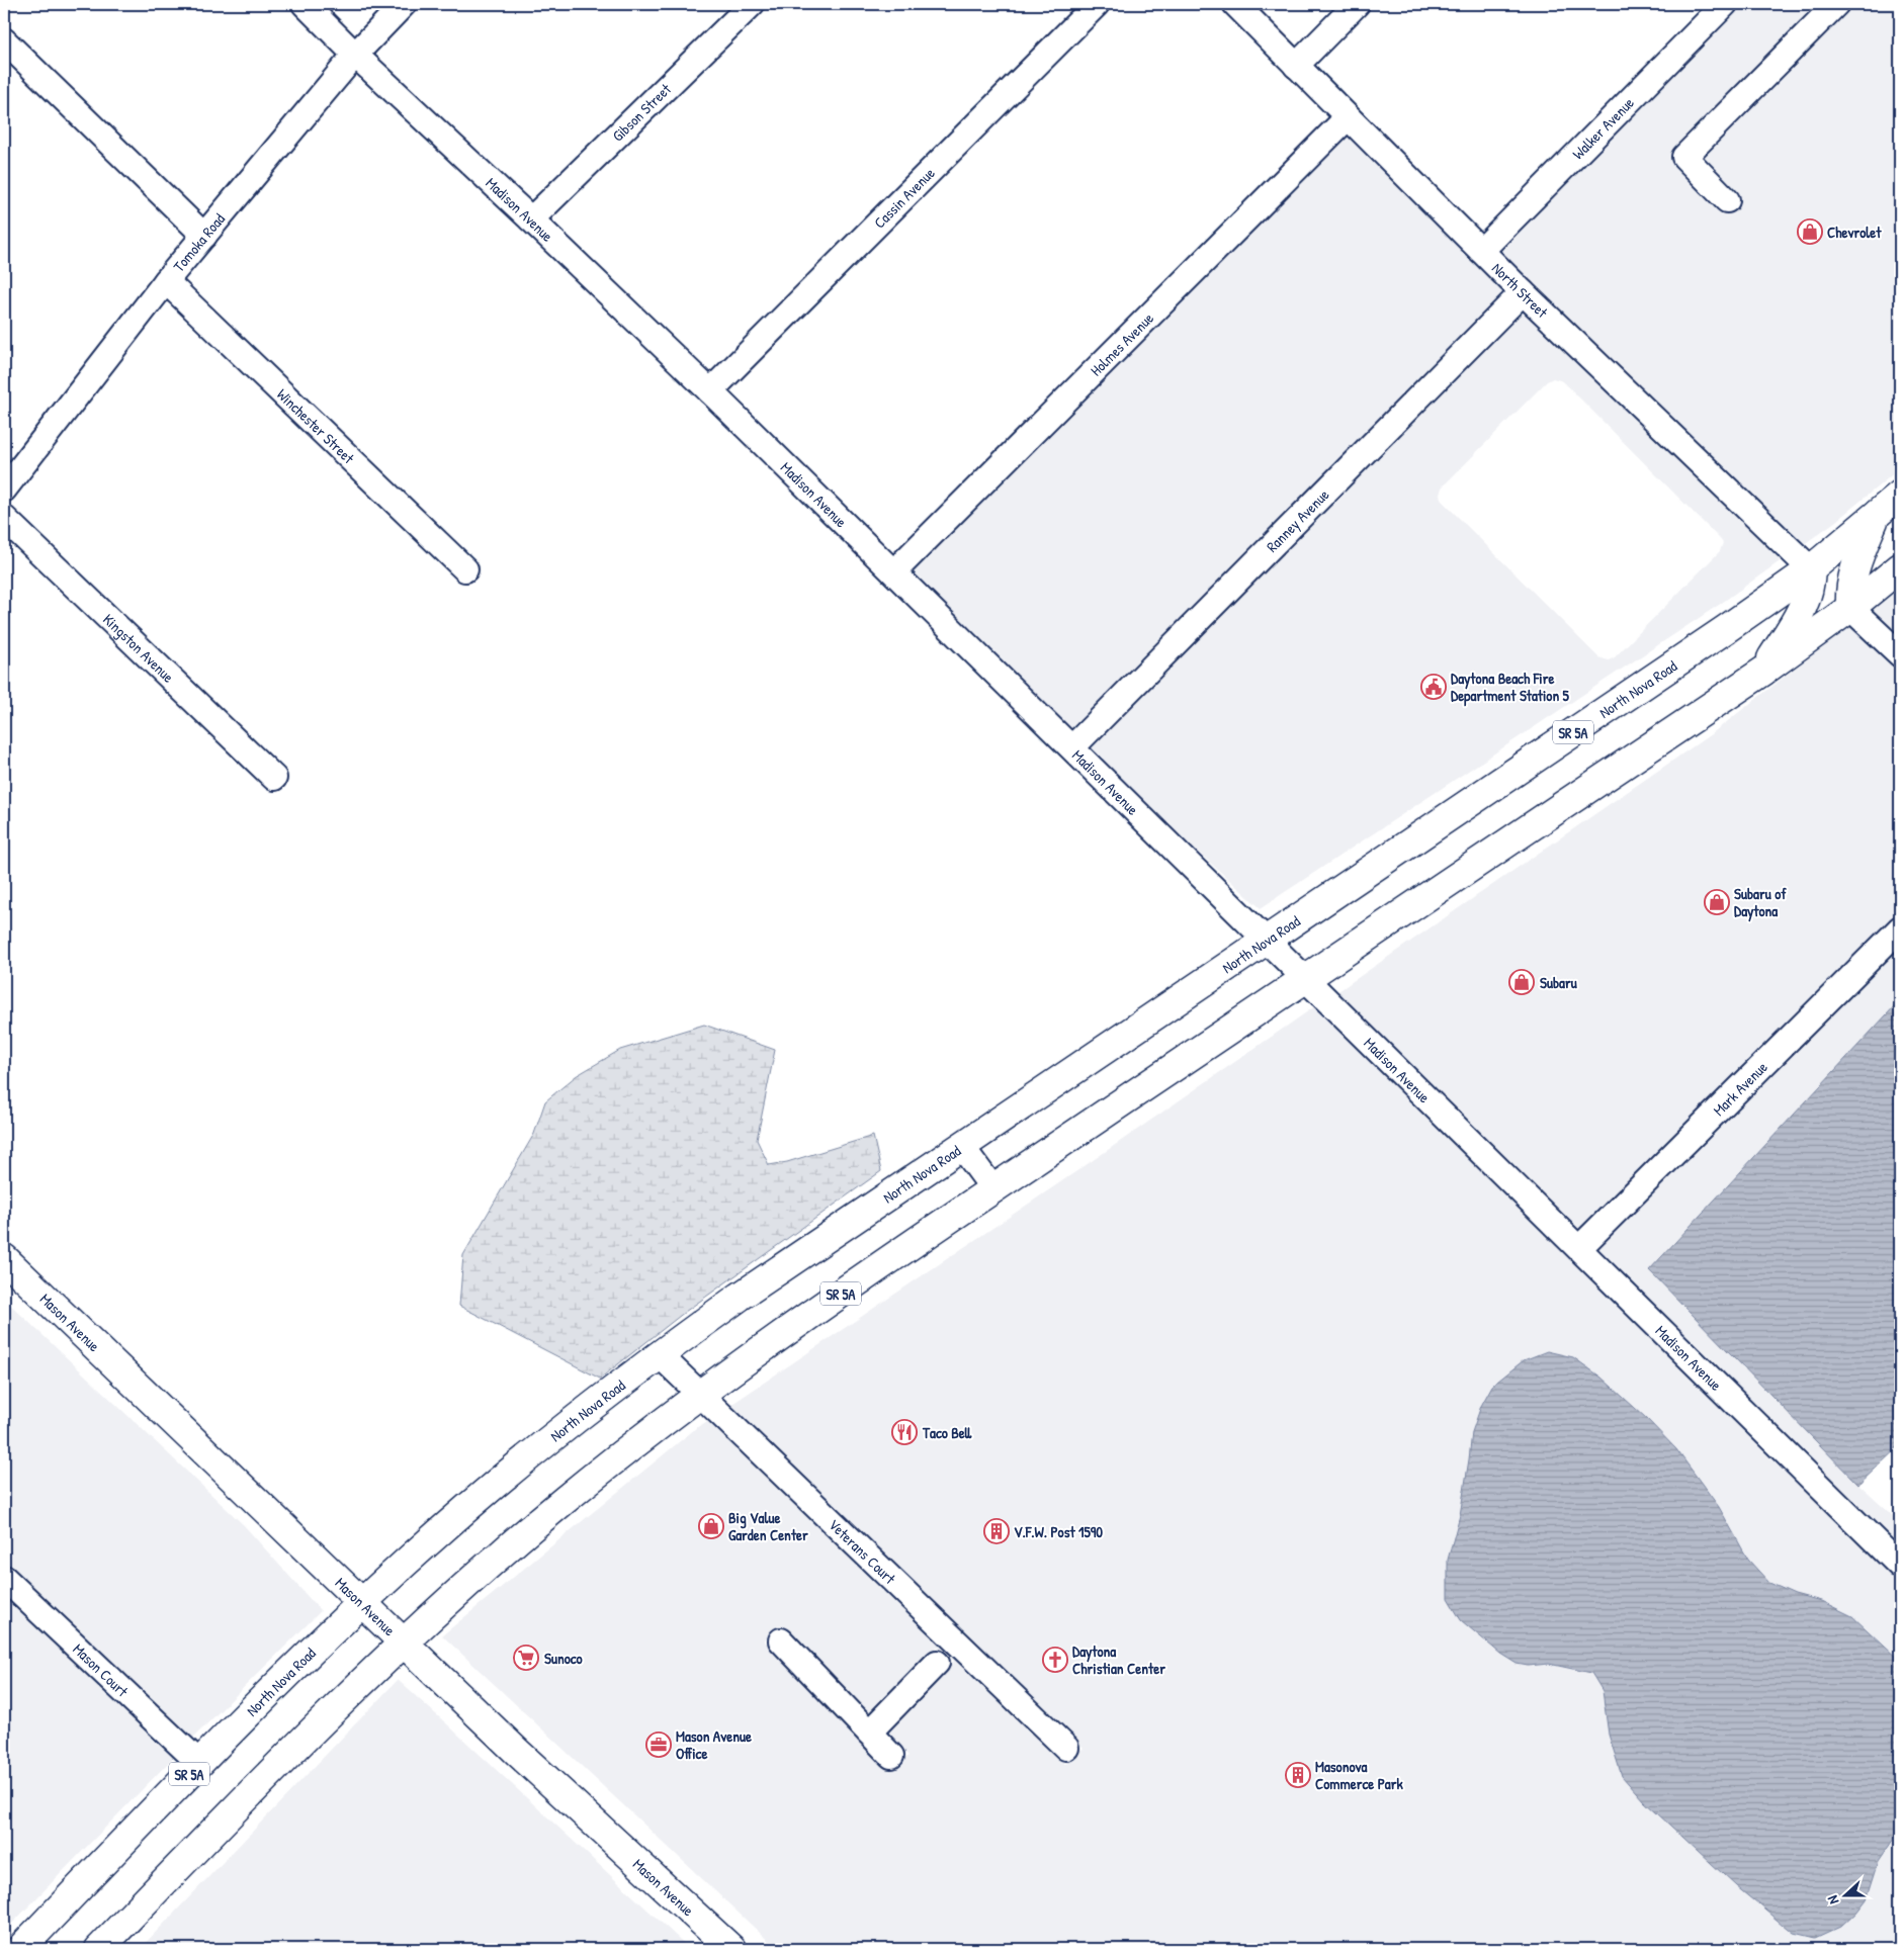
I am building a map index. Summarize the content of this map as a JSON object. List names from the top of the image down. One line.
{"streets":{"main road":["North Nova Road","SR 5A","Mason Avenue"],"street":["Gibson Street","Walker Avenue","Cassin Avenue","Madison Avenue","Tomoka Road","North Street","Holmes Avenue","Winchester Street","Ranney Avenue","Kingston Avenue","Mark Avenue","Veterans Court","Mason Court"]},"crossings":[["Gibson Street","Madison Avenue"],["Walker Avenue","North Street"],["Cassin Avenue","Madison Avenue"],["Madison Avenue","Tomoka Road"],["Madison Avenue","Holmes Avenue"],["Madison Avenue","Ranney Avenue"],["Madison Avenue","North Nova Road"],["Madison Avenue","SR 5A"],["Madison Avenue","Mark Avenue"],["Tomoka Road","Winchester Street"],["North Street","Holmes Avenue"],["North Street","Ranney Avenue"],["North Street","North Nova Road"],["North Nova Road","Mason Avenue"],["North Nova Road","Veterans Court"],["North Nova Road","Mason Court"],["SR 5A","Mason Avenue"],["SR 5A","Veterans Court"]],"places":{"shop":["Chevrolet","Subaru of Daytona","Subaru","Big Value Garden Center"],"public building":["Daytona Beach Fire Department Station 5"],"restaurant":["Taco Bell"],"building":["V.F.W. Post 1590","Masonova Commerce Park"],"supermarket":["Sunoco"],"church":["Daytona Christian Center"],"office":["Mason Avenue Office"]},"north":"left"}
